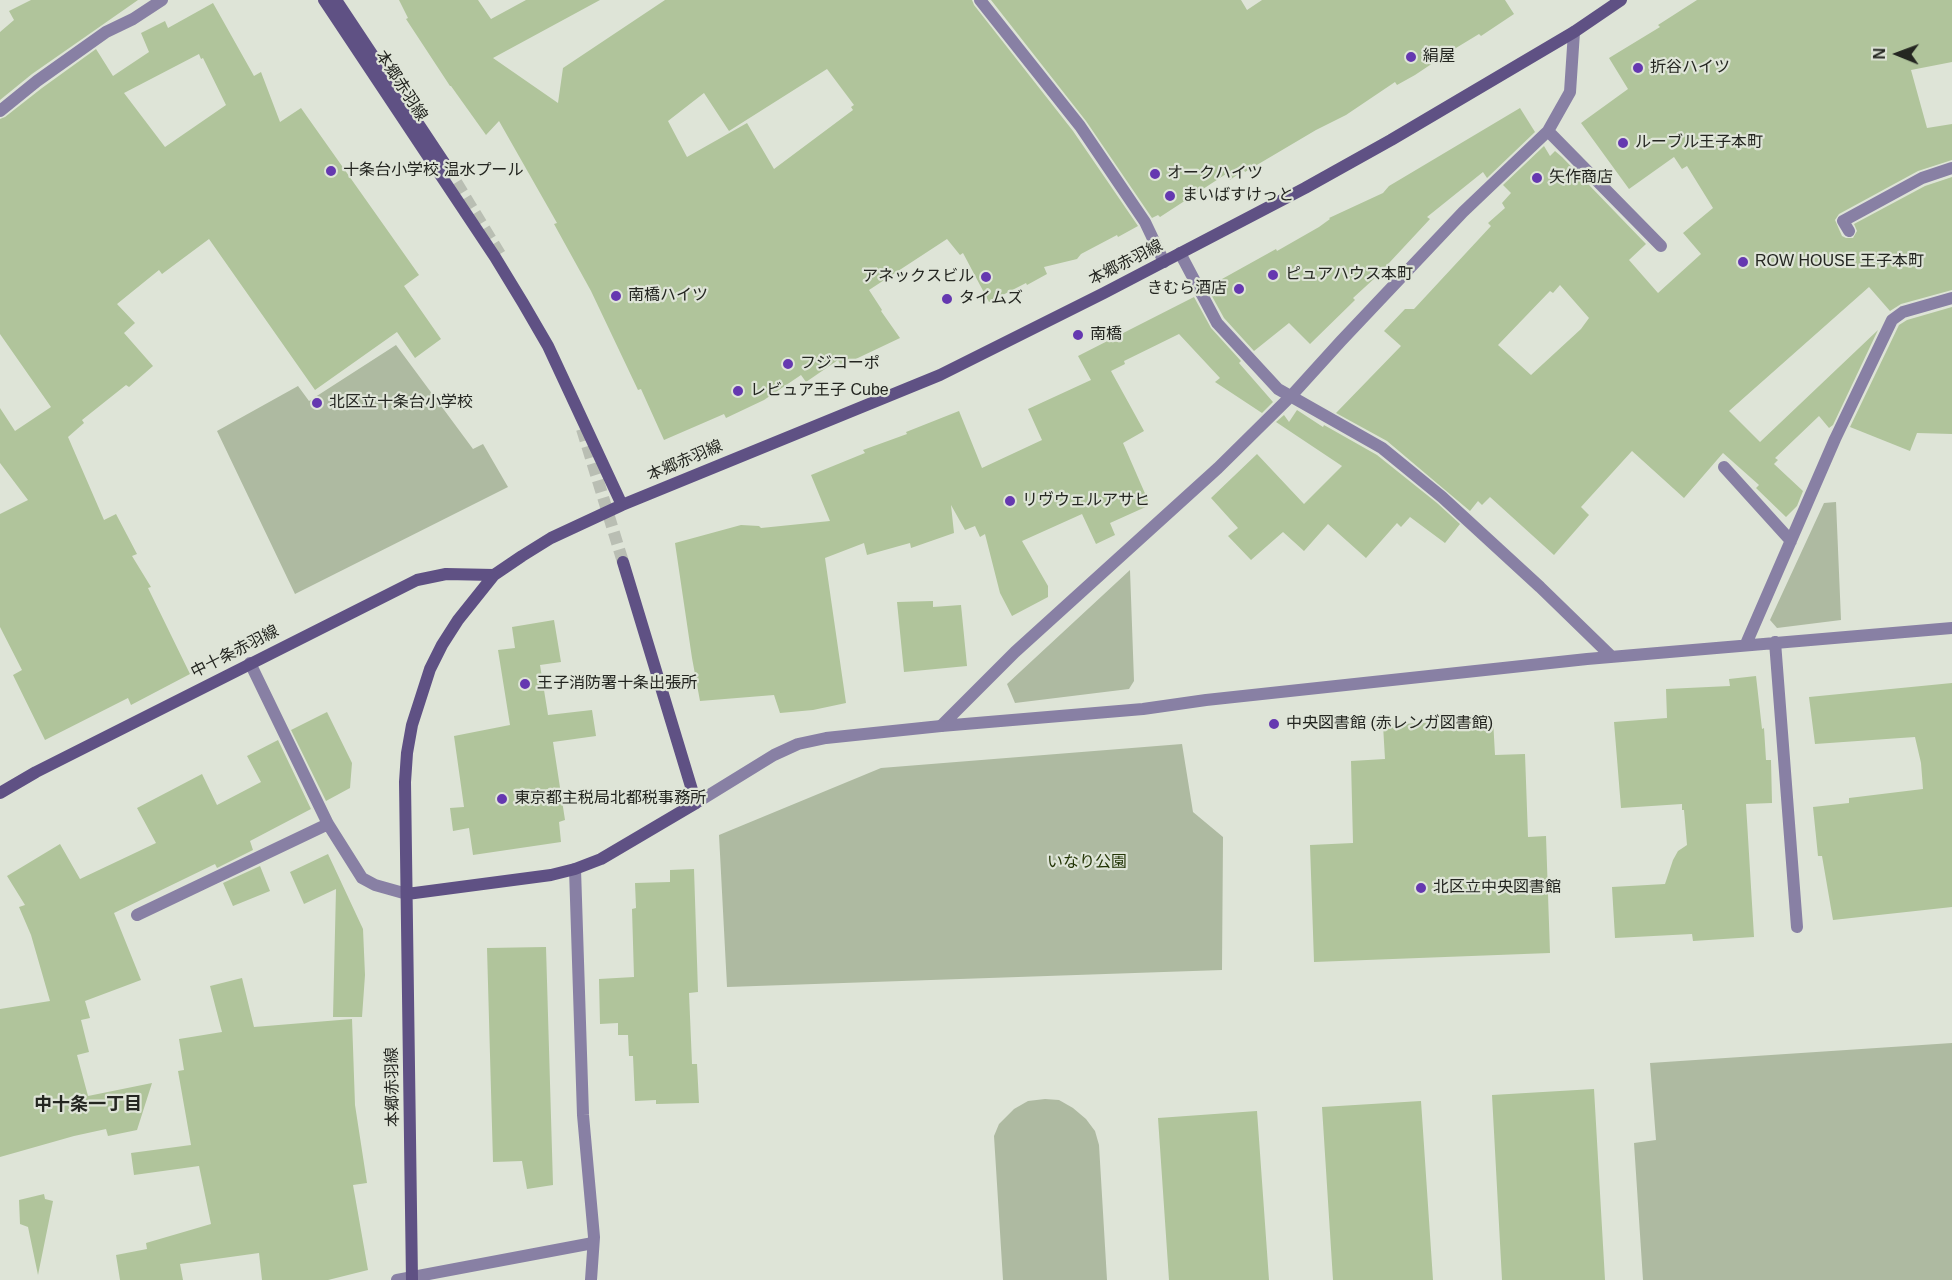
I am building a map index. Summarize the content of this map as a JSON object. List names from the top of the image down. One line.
{"streets":{"main road":["本郷赤羽線","中十条赤羽線"]},"crossings":[["本郷赤羽線","中十条赤羽線"]],"districts":["中十条一丁目"],"parks":["いなり公園"],"places":["絹屋","折谷ハイツ","ルーブル王子本町","十条台小学校 温水プール","オークハイツ","矢作商店","まいばすけっと","ROW HOUSE 王子本町","ピュアハウス本町","アネックスビル","きむら酒店","南橋ハイツ","タイムズ","南橋","フジコーポ","レビュア王子 Cube","北区立十条台小学校","リヴウェルアサヒ","王子消防署十条出張所","中央図書館 (赤レンガ図書館)","東京都主税局北都税事務所","北区立中央図書館"],"north":"left"}
